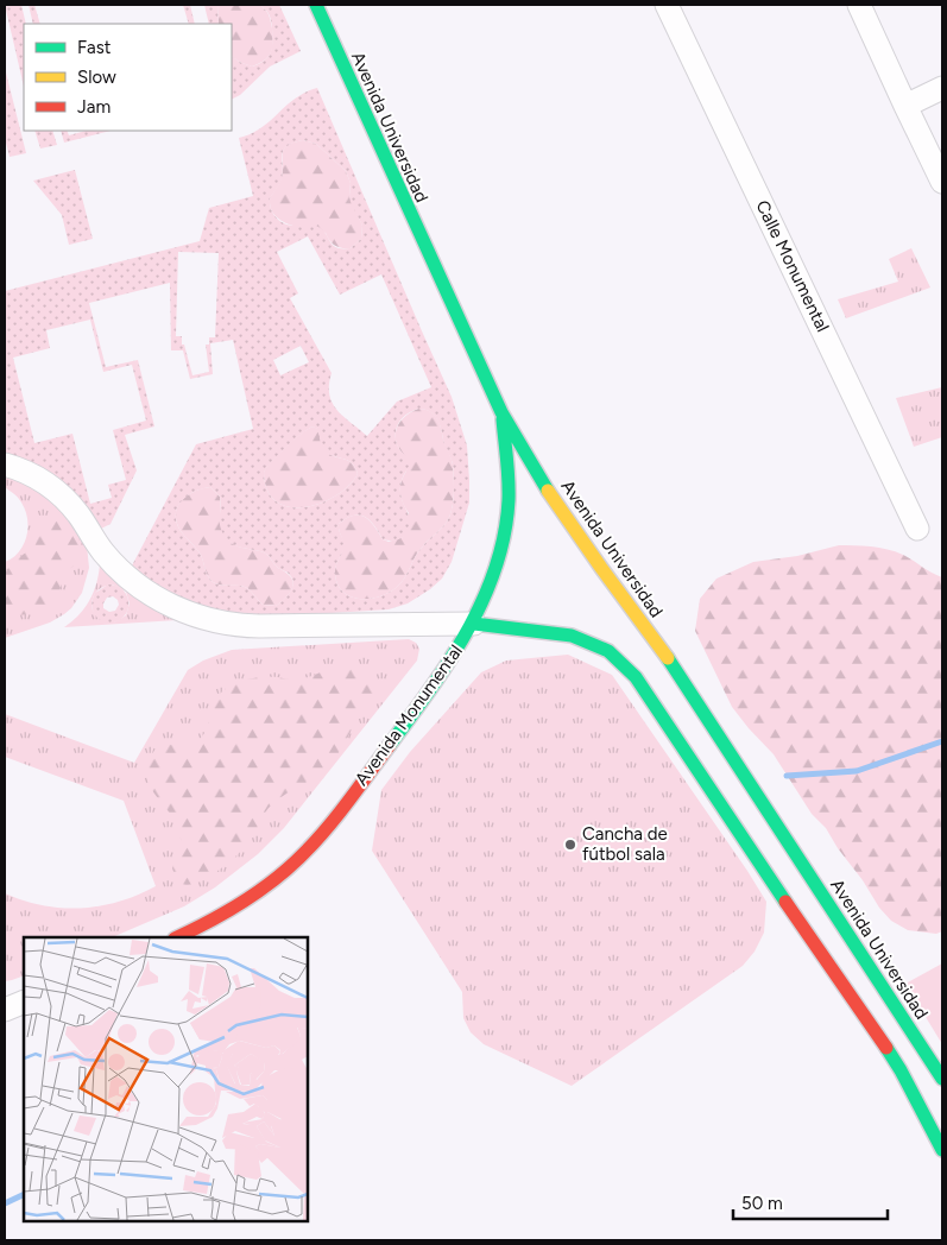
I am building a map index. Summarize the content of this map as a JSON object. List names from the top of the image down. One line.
{"streets":{"street":["Avenida Universidad","Calle Monumental","Avenida Monumental"]},"crossings":[["Avenida Universidad","Avenida Monumental"]],"places":["Cancha de fútbol sala"],"legend":["Fast","Slow","Jam"],"scale_bar":"50 m"}
